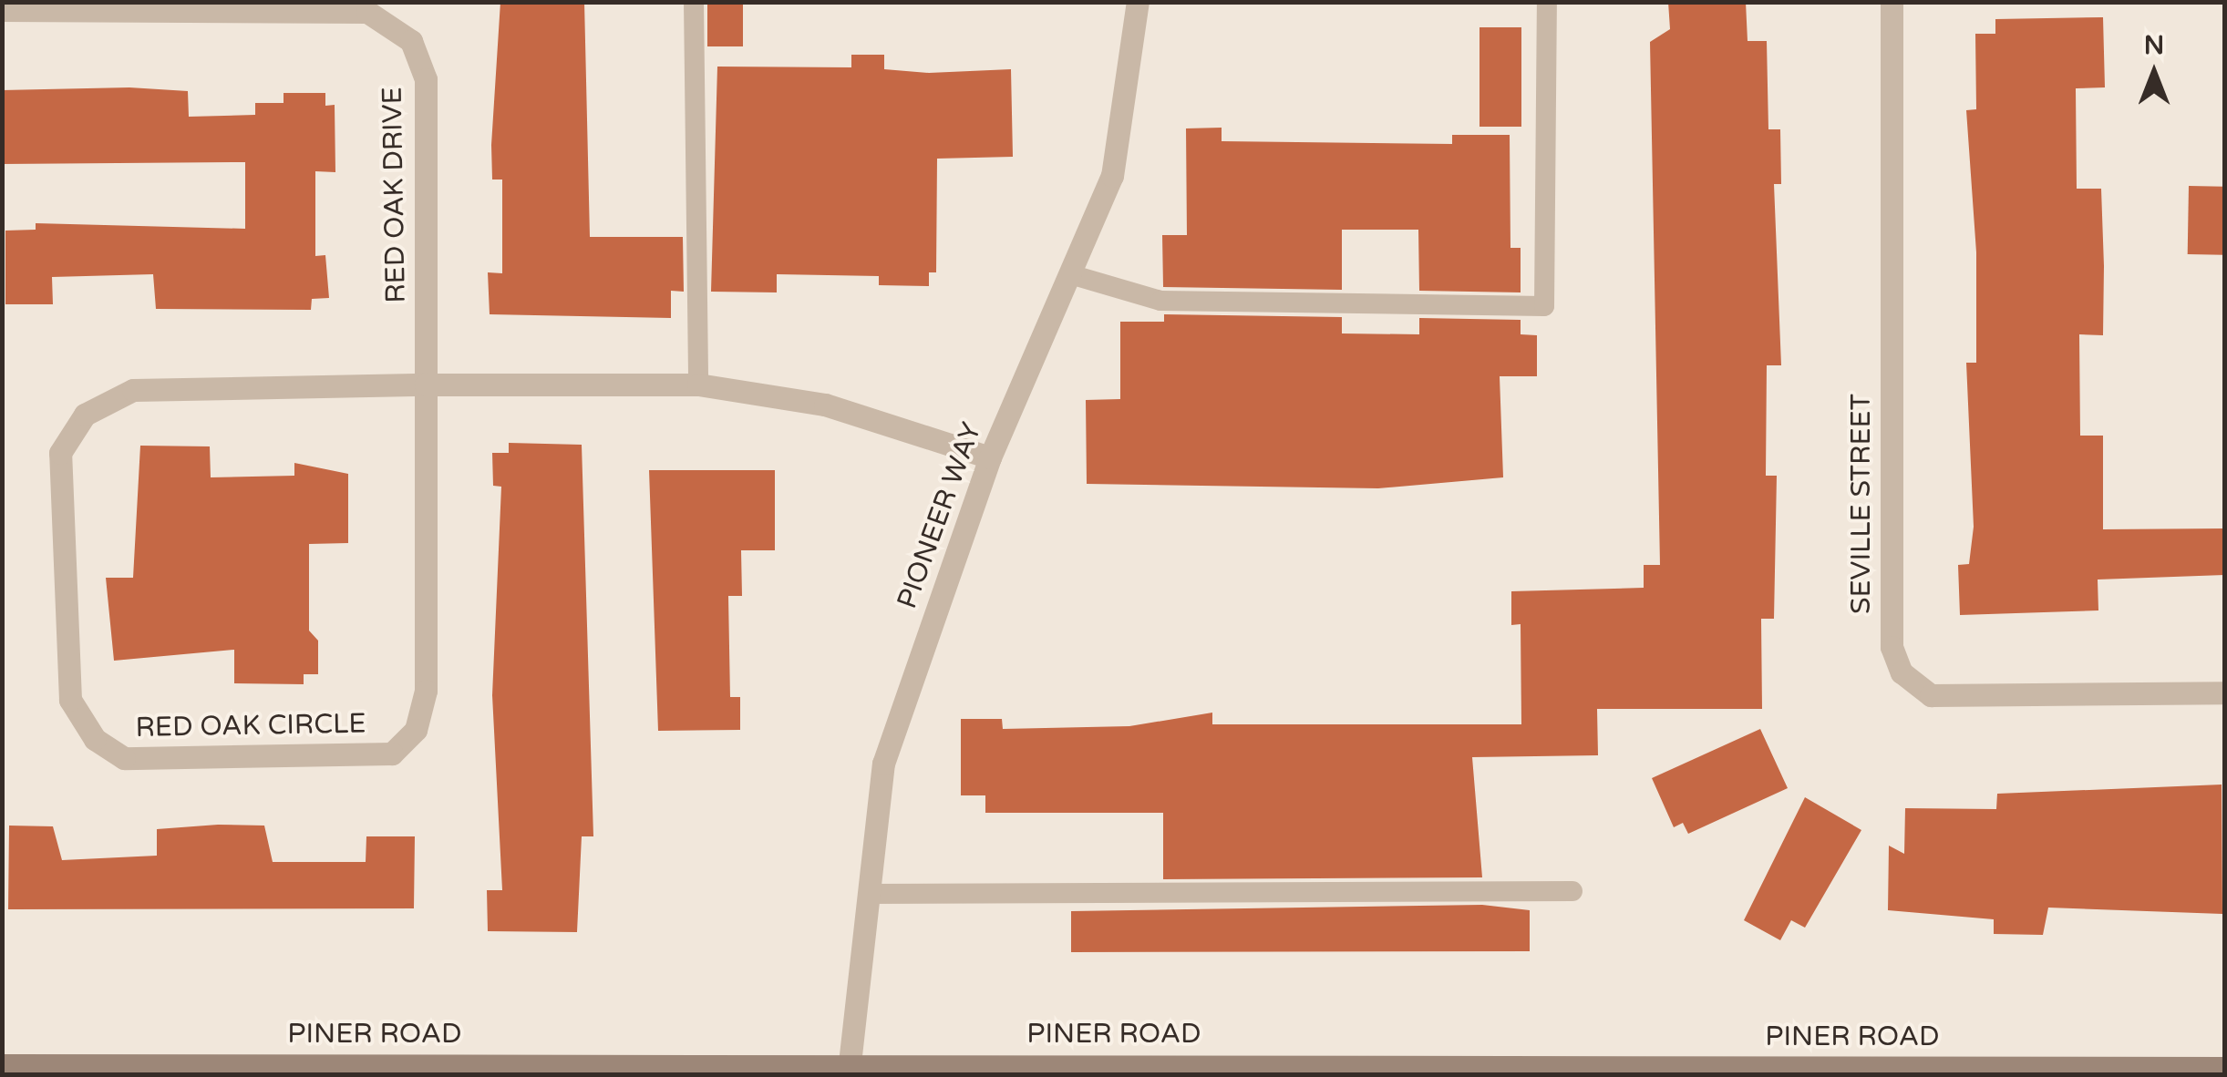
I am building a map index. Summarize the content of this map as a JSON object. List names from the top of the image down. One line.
{"streets":{"main road":["PINER ROAD"],"street":["RED OAK DRIVE","SEVILLE STREET","PIONEER WAY","RED OAK CIRCLE"]},"crossings":[["RED OAK DRIVE","RED OAK CIRCLE"],["PIONEER WAY","RED OAK CIRCLE"],["PIONEER WAY","PINER ROAD"]],"north":"top"}
